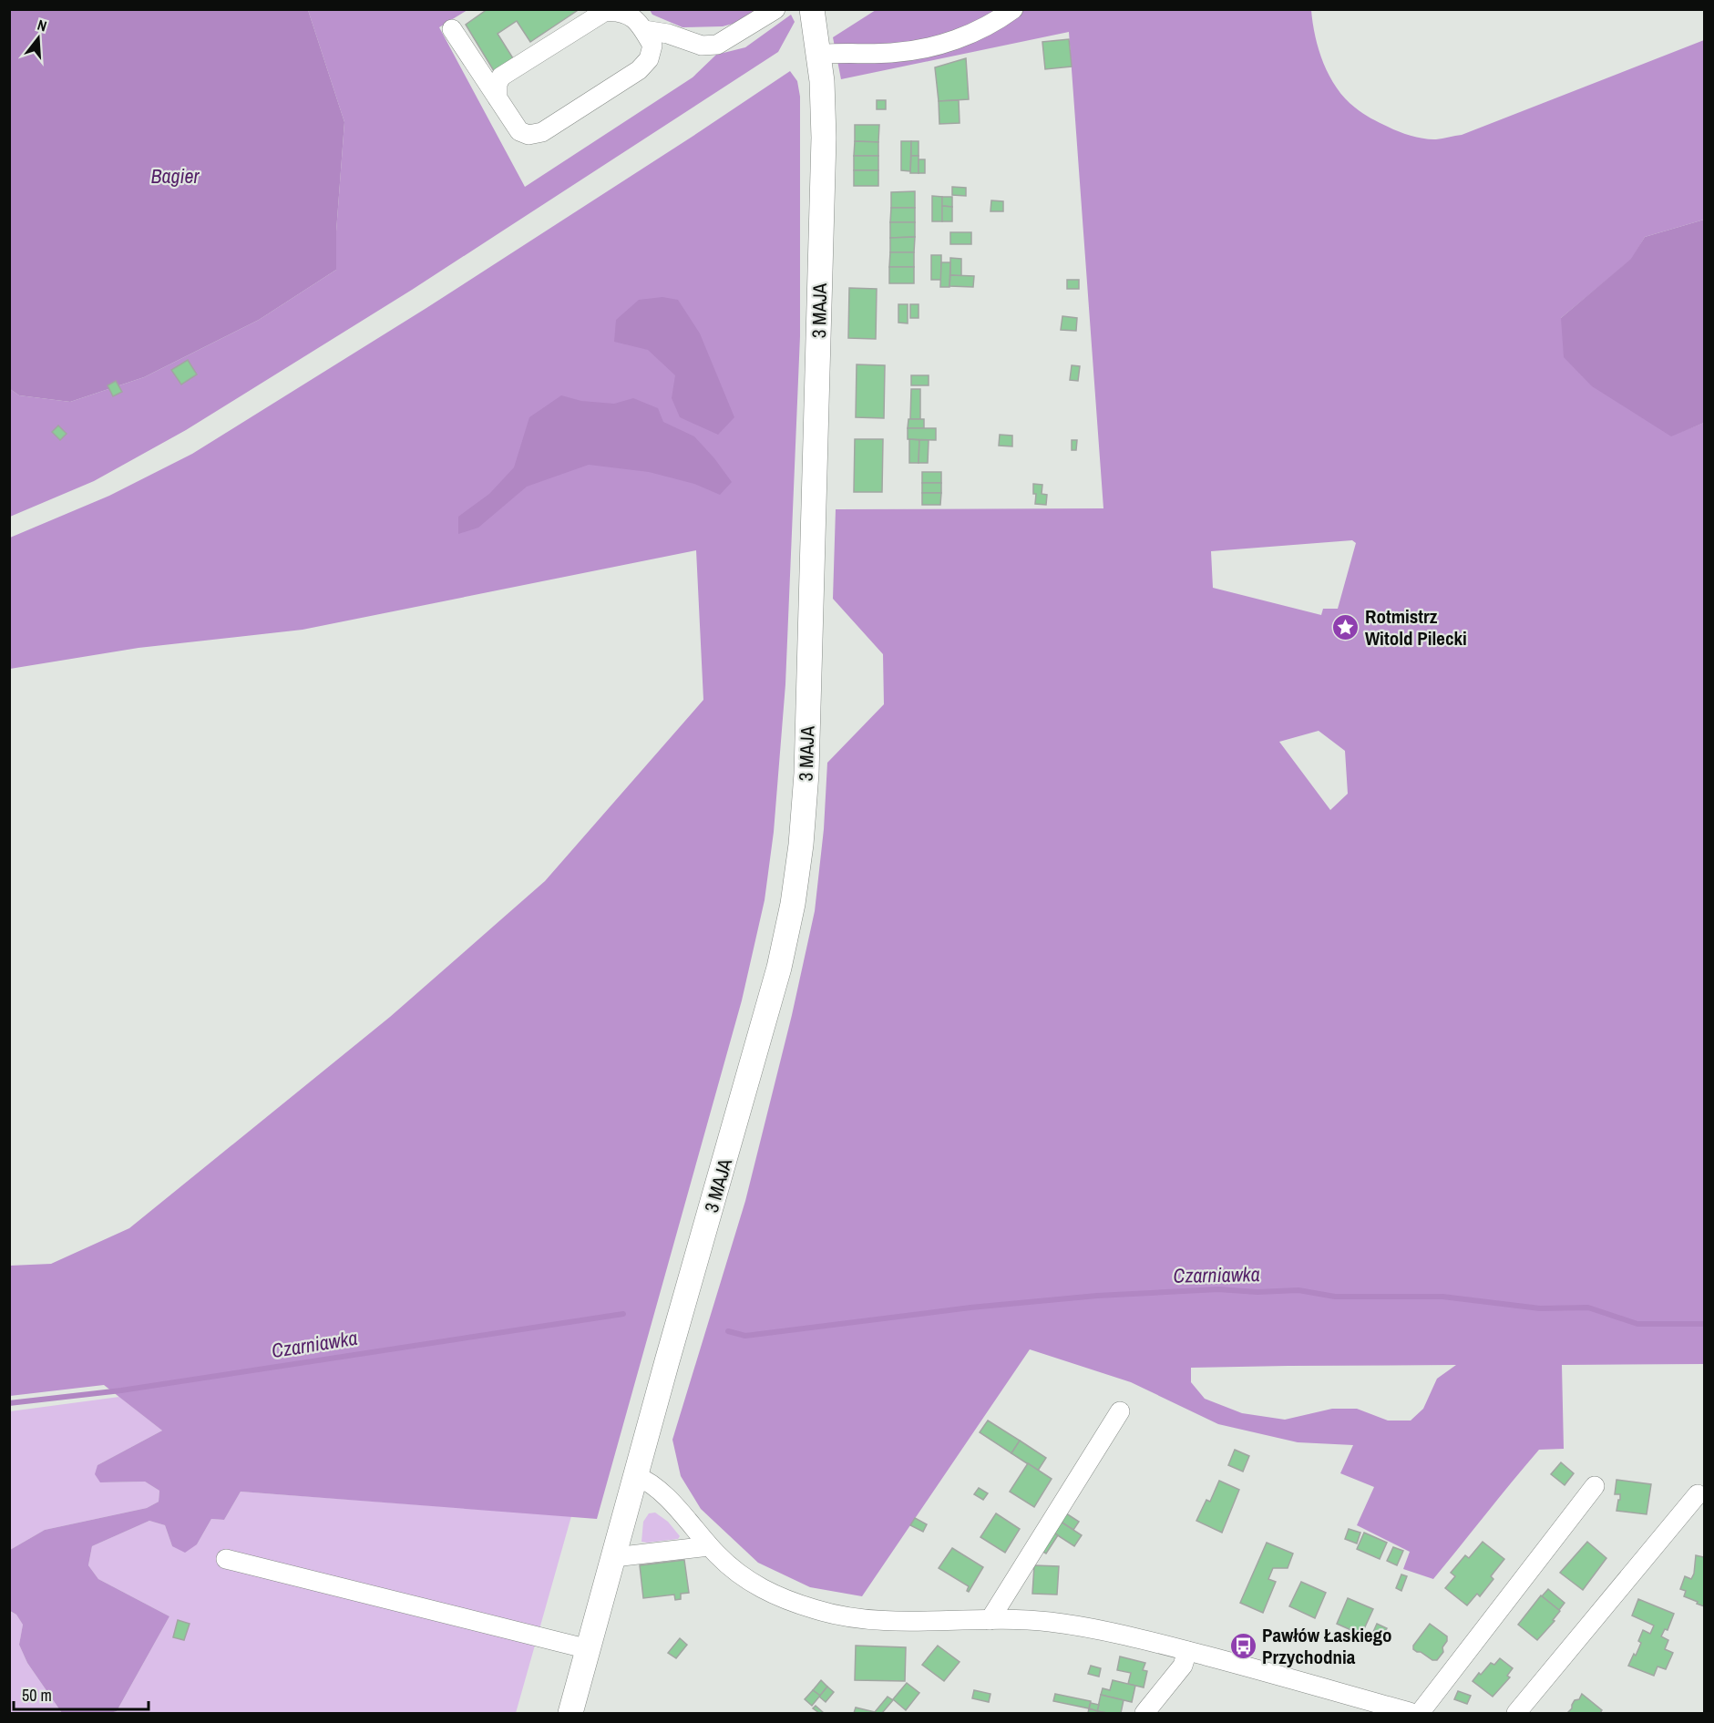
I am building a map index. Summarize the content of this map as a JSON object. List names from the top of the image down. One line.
{"streets":{"main road":["3 MAJA"]},"water":["Bagier","Czarniawka"],"places":{"place":["Rotmistrz Witold Pilecki"],"bus stop":["Pawłów Łaskiego Przychodnia"]},"scale_bar":"50 m","north":"top"}
